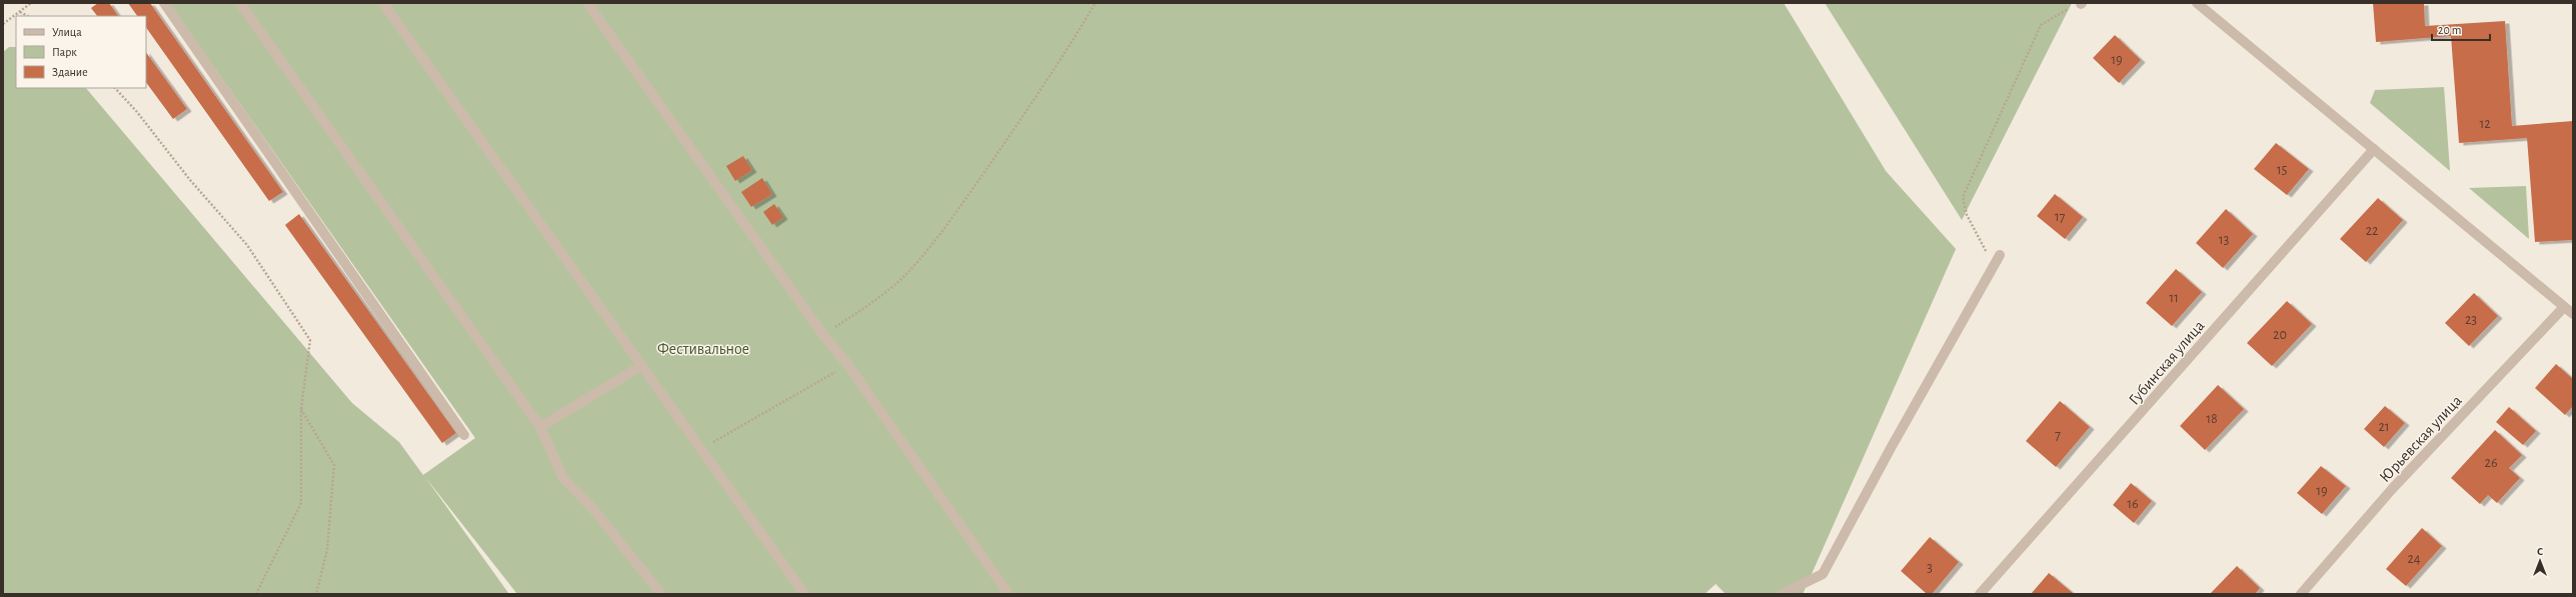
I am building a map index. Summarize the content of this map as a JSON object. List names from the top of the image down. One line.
{"streets":{"street":["Губинская улица","Юрьевская улица"]},"parks":["Фестивальное"],"house_numbers":["19","12","15","17","22","13","11","23","20","18","21","7","26","19","16","24","3"],"legend":["Улица","Парк","Здание"],"scale_bar":"20 m","north":"top"}
